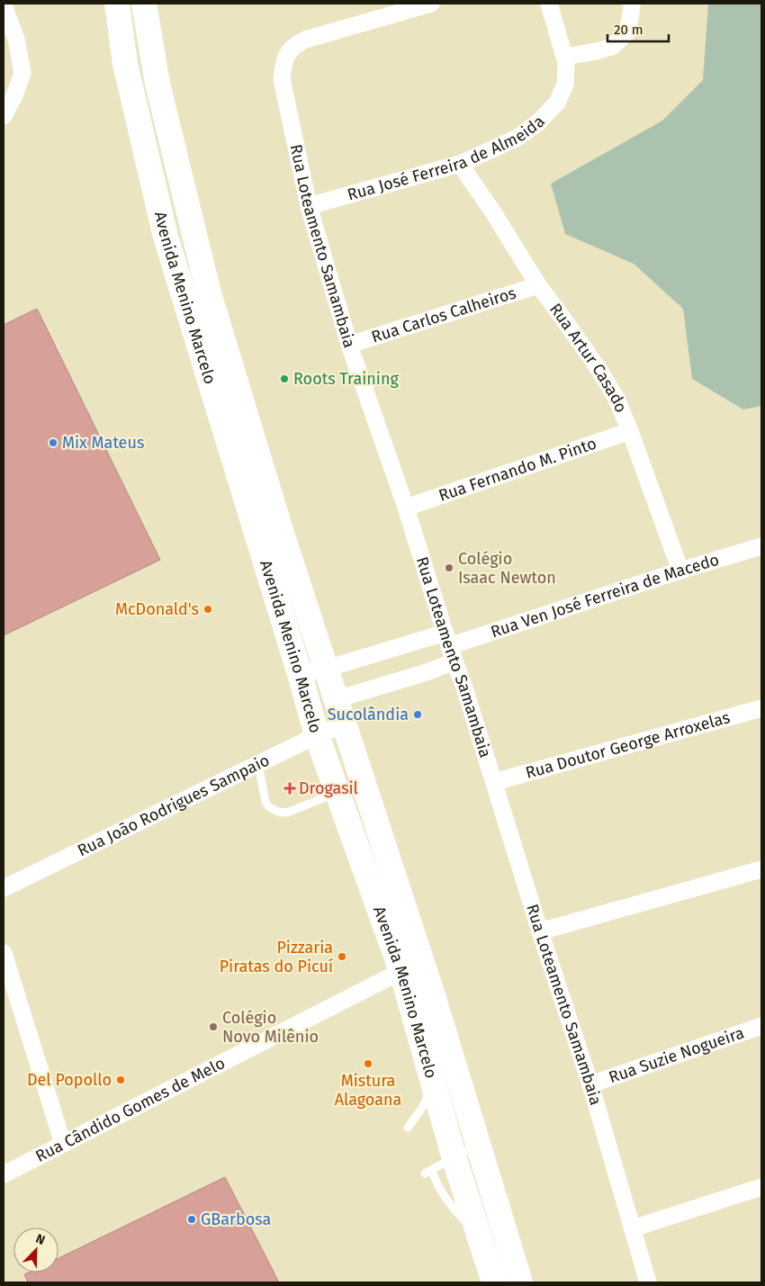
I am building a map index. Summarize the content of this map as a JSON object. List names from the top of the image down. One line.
{"streets":{"main road":["Avenida Menino Marcelo"],"street":["Rua José Ferreira de Almeida","Rua Loteamento Samambaia","Rua Carlos Calheiros","Rua Artur Casado","Rua Fernando M. Pinto","Rua Ven José Ferreira de Macedo","Rua Doutor George Arroxelas","Rua João Rodrigues Sampaio","Rua Suzie Nogueira","Rua Cândido Gomes de Melo"]},"crossings":[["Rua José Ferreira de Almeida","Rua Loteamento Samambaia"],["Rua José Ferreira de Almeida","Rua Artur Casado"],["Rua Loteamento Samambaia","Rua Carlos Calheiros"],["Rua Loteamento Samambaia","Rua Fernando M. Pinto"],["Rua Loteamento Samambaia","Rua Ven José Ferreira de Macedo"],["Rua Loteamento Samambaia","Rua Doutor George Arroxelas"],["Rua Loteamento Samambaia","Rua Suzie Nogueira"],["Avenida Menino Marcelo","Rua Ven José Ferreira de Macedo"],["Avenida Menino Marcelo","Rua João Rodrigues Sampaio"],["Avenida Menino Marcelo","Rua Cândido Gomes de Melo"],["Rua Carlos Calheiros","Rua Artur Casado"],["Rua Artur Casado","Rua Fernando M. Pinto"],["Rua Artur Casado","Rua Ven José Ferreira de Macedo"]],"places":{"other":["Roots Training","Mix Mateus","Colégio Isaac Newton","McDonald's","Sucolândia","Pizzaria Piratas do Picuí","Colégio Novo Milênio","Mistura Alagoana","Del Popollo","GBarbosa"],"health":["Drogasil"]},"scale_bar":"20 m","north":"top right"}
